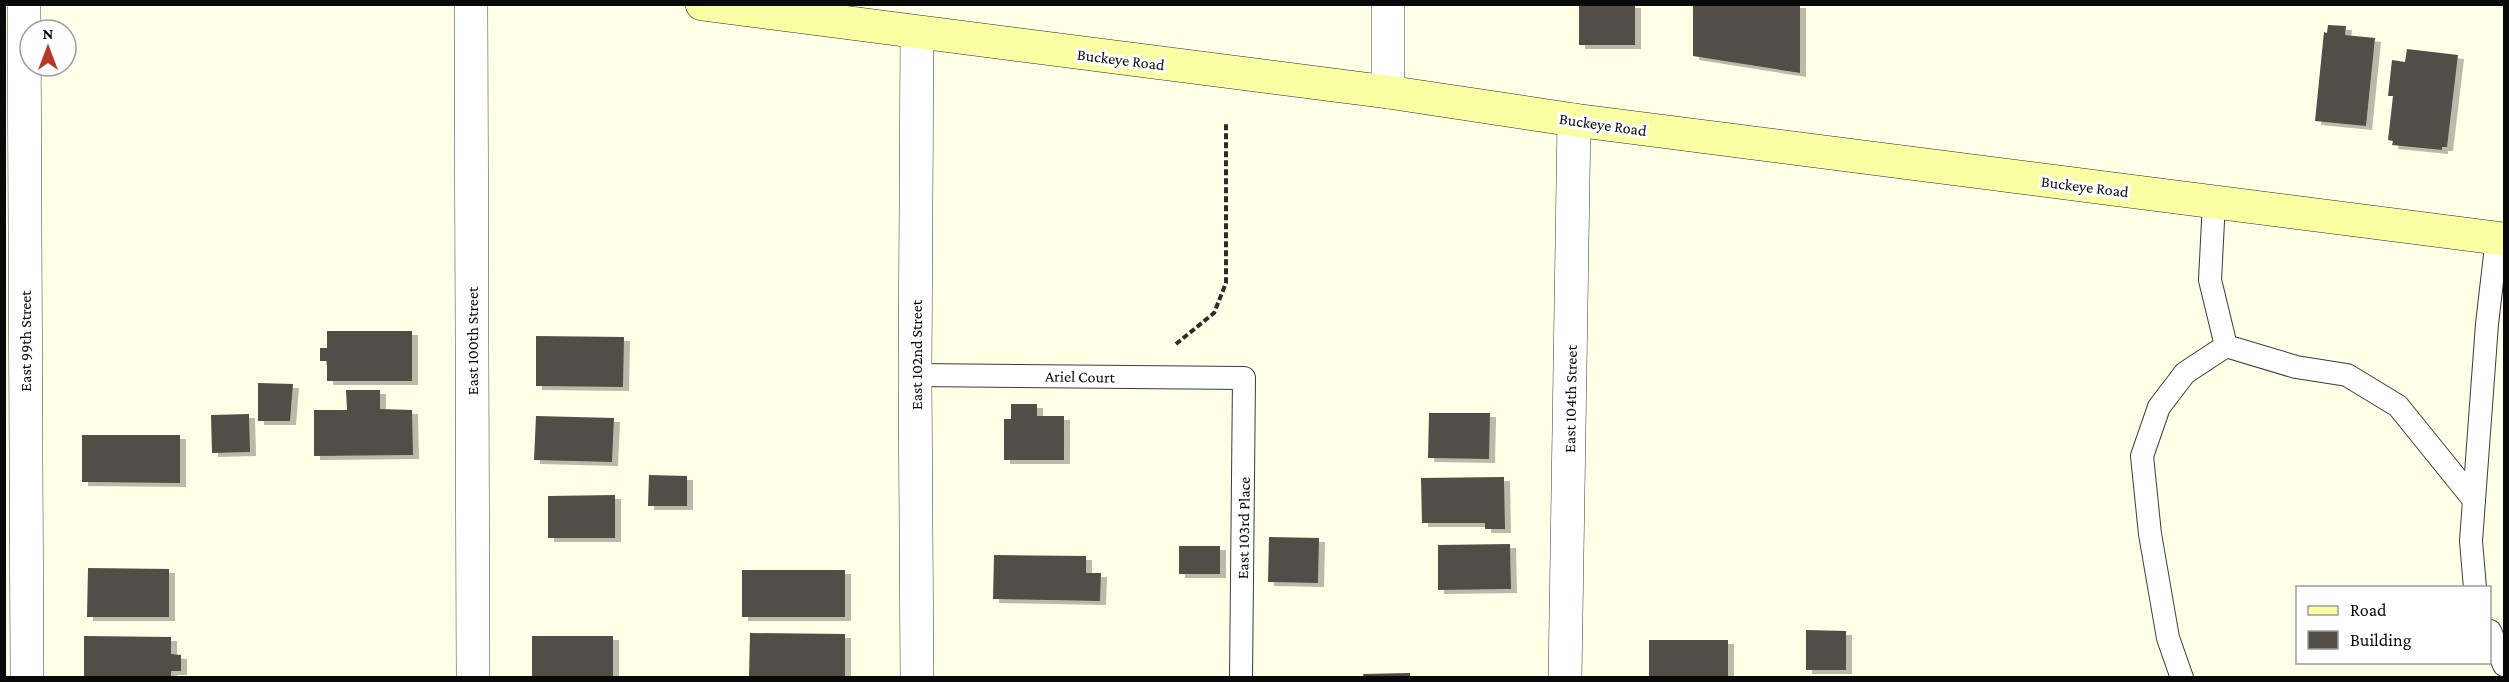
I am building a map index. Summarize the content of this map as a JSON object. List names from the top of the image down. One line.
{"streets":{"street":["Buckeye Road","East 99th Street","East 100th Street","East 102nd Street","East 104th Street"],"lane":["Ariel Court","East 103rd Place"]},"crossings":[["Buckeye Road","East 102nd Street"],["Buckeye Road","East 104th Street"],["East 102nd Street","Ariel Court"],["Ariel Court","East 103rd Place"]],"legend":["Road","Building"],"north":"top"}
